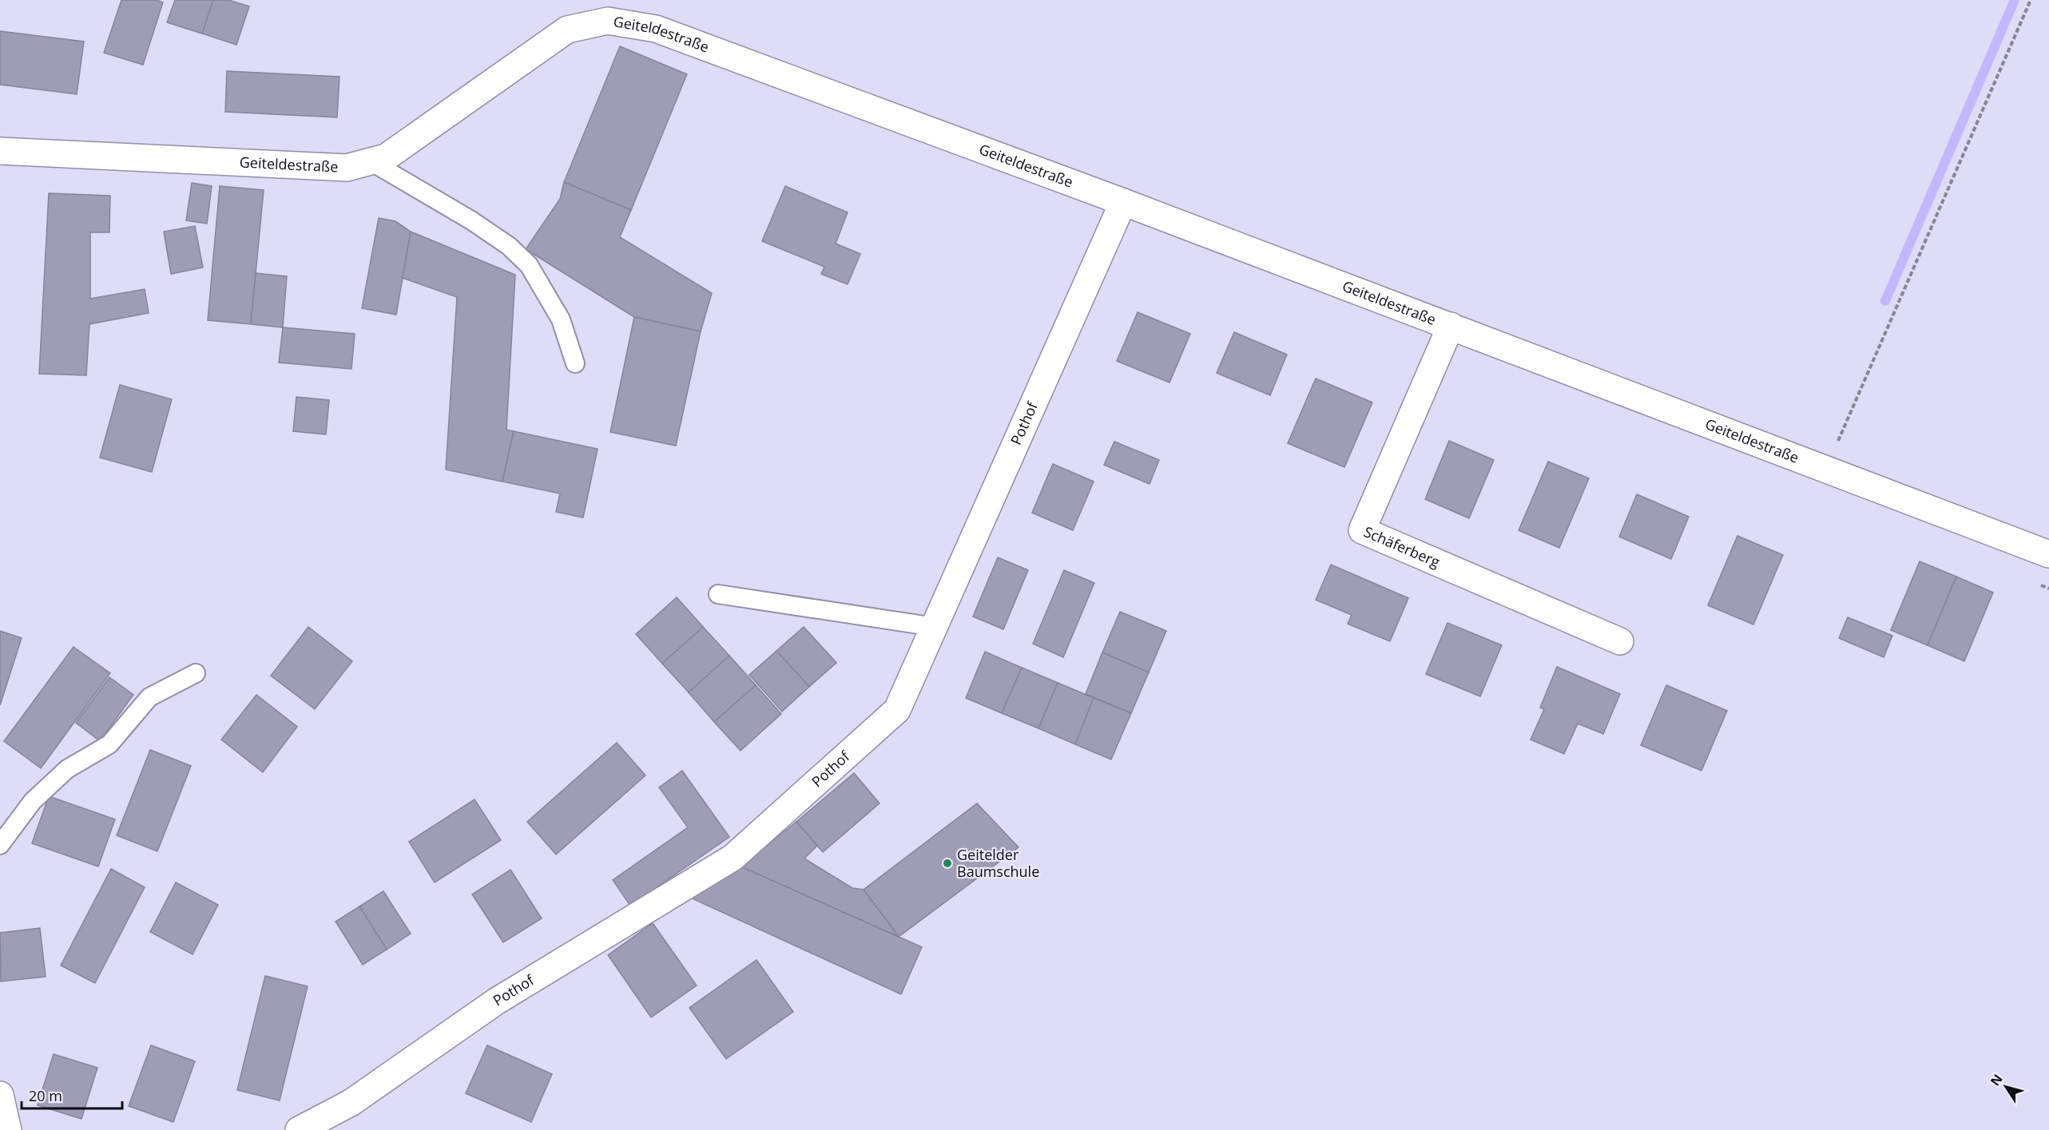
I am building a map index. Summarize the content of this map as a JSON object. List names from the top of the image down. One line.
{"streets":{"street":["Geiteldestraße","Pothof","Schäferberg"]},"crossings":[["Geiteldestraße","Pothof"],["Geiteldestraße","Schäferberg"]],"places":["Geitelder Baumschule"],"scale_bar":"20 m","north":"top left"}
